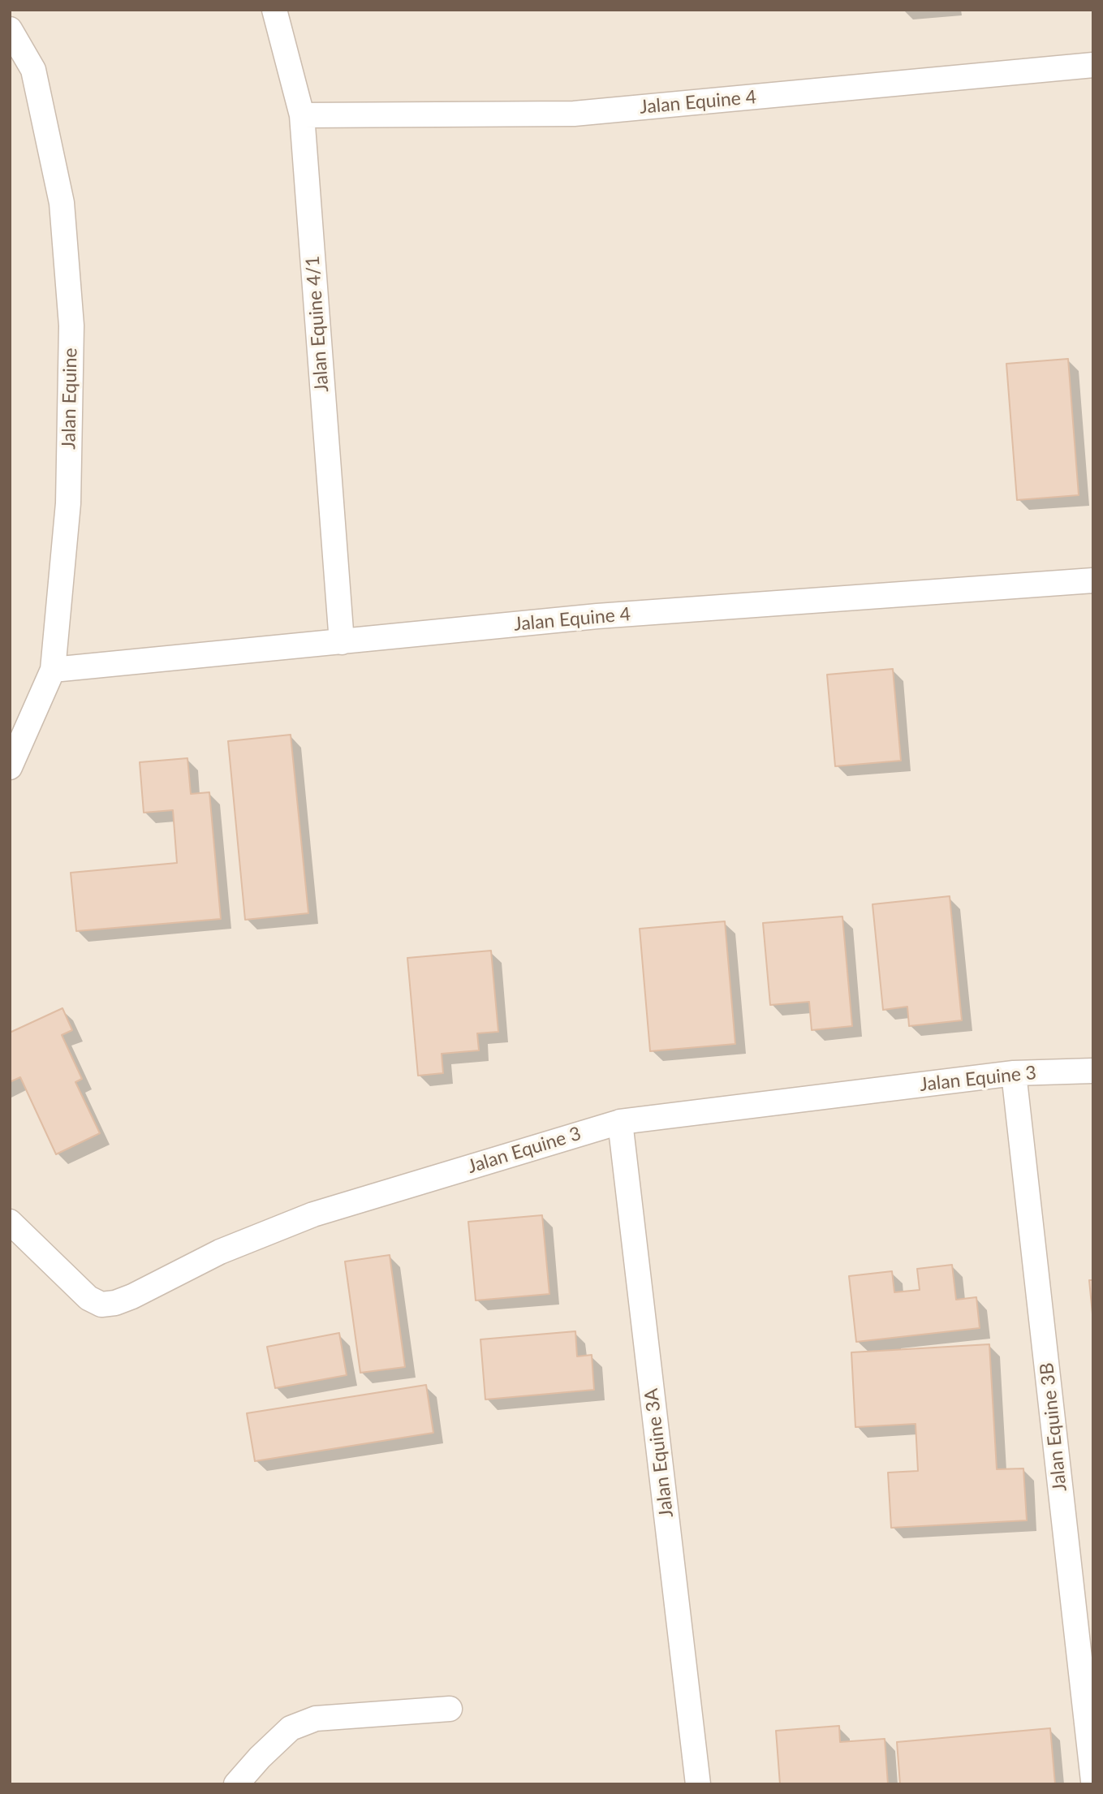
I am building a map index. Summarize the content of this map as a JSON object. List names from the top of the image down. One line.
{"streets":{"street":["Jalan Equine 4","Jalan Equine 4/1","Jalan Equine","Jalan Equine 3","Jalan Equine 3B","Jalan Equine 3A"]},"crossings":[["Jalan Equine 4","Jalan Equine 4/1"],["Jalan Equine 4","Jalan Equine"],["Jalan Equine 3","Jalan Equine 3B"],["Jalan Equine 3","Jalan Equine 3A"]]}
